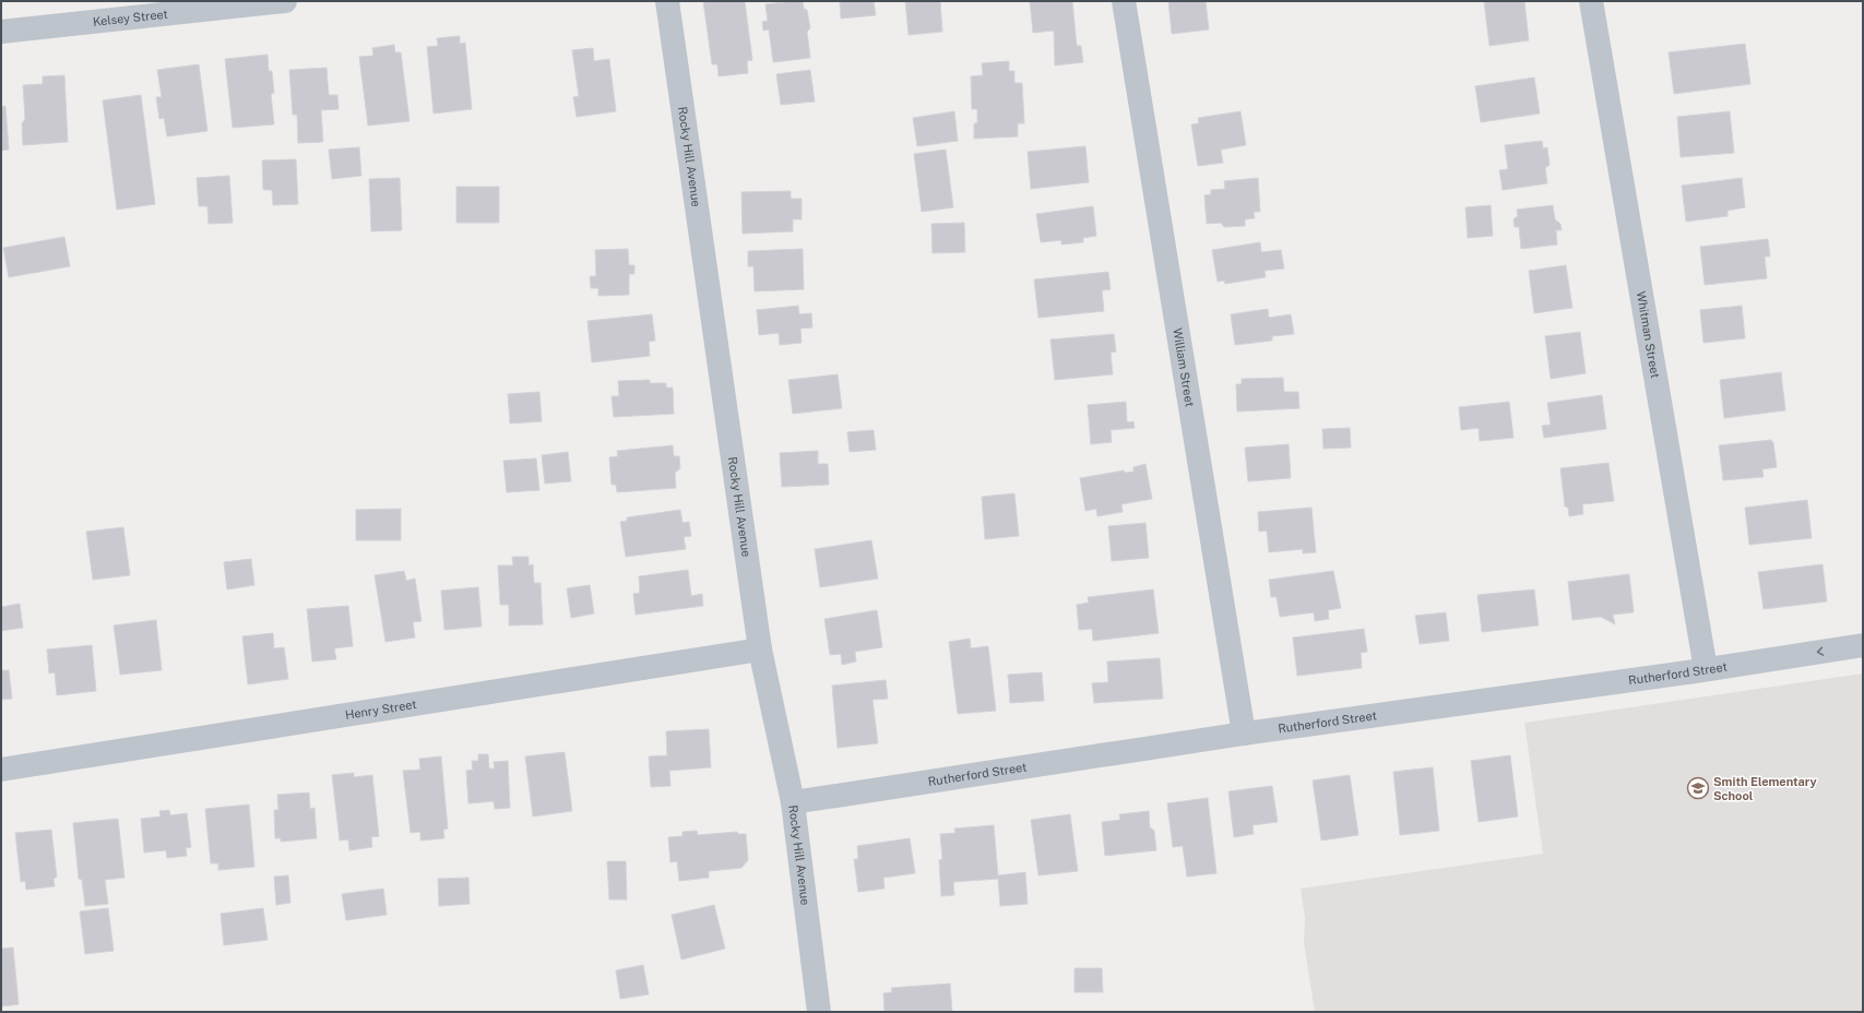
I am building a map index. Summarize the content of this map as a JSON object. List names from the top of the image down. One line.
{"streets":{"street":["Kelsey Street","Rocky Hill Avenue","Whitman Street","William Street","Rutherford Street","Henry Street"]},"crossings":[["Rocky Hill Avenue","Rutherford Street"],["Rocky Hill Avenue","Henry Street"],["Whitman Street","Rutherford Street"],["William Street","Rutherford Street"]],"places":{"school or university":["Smith Elementary School"]}}
